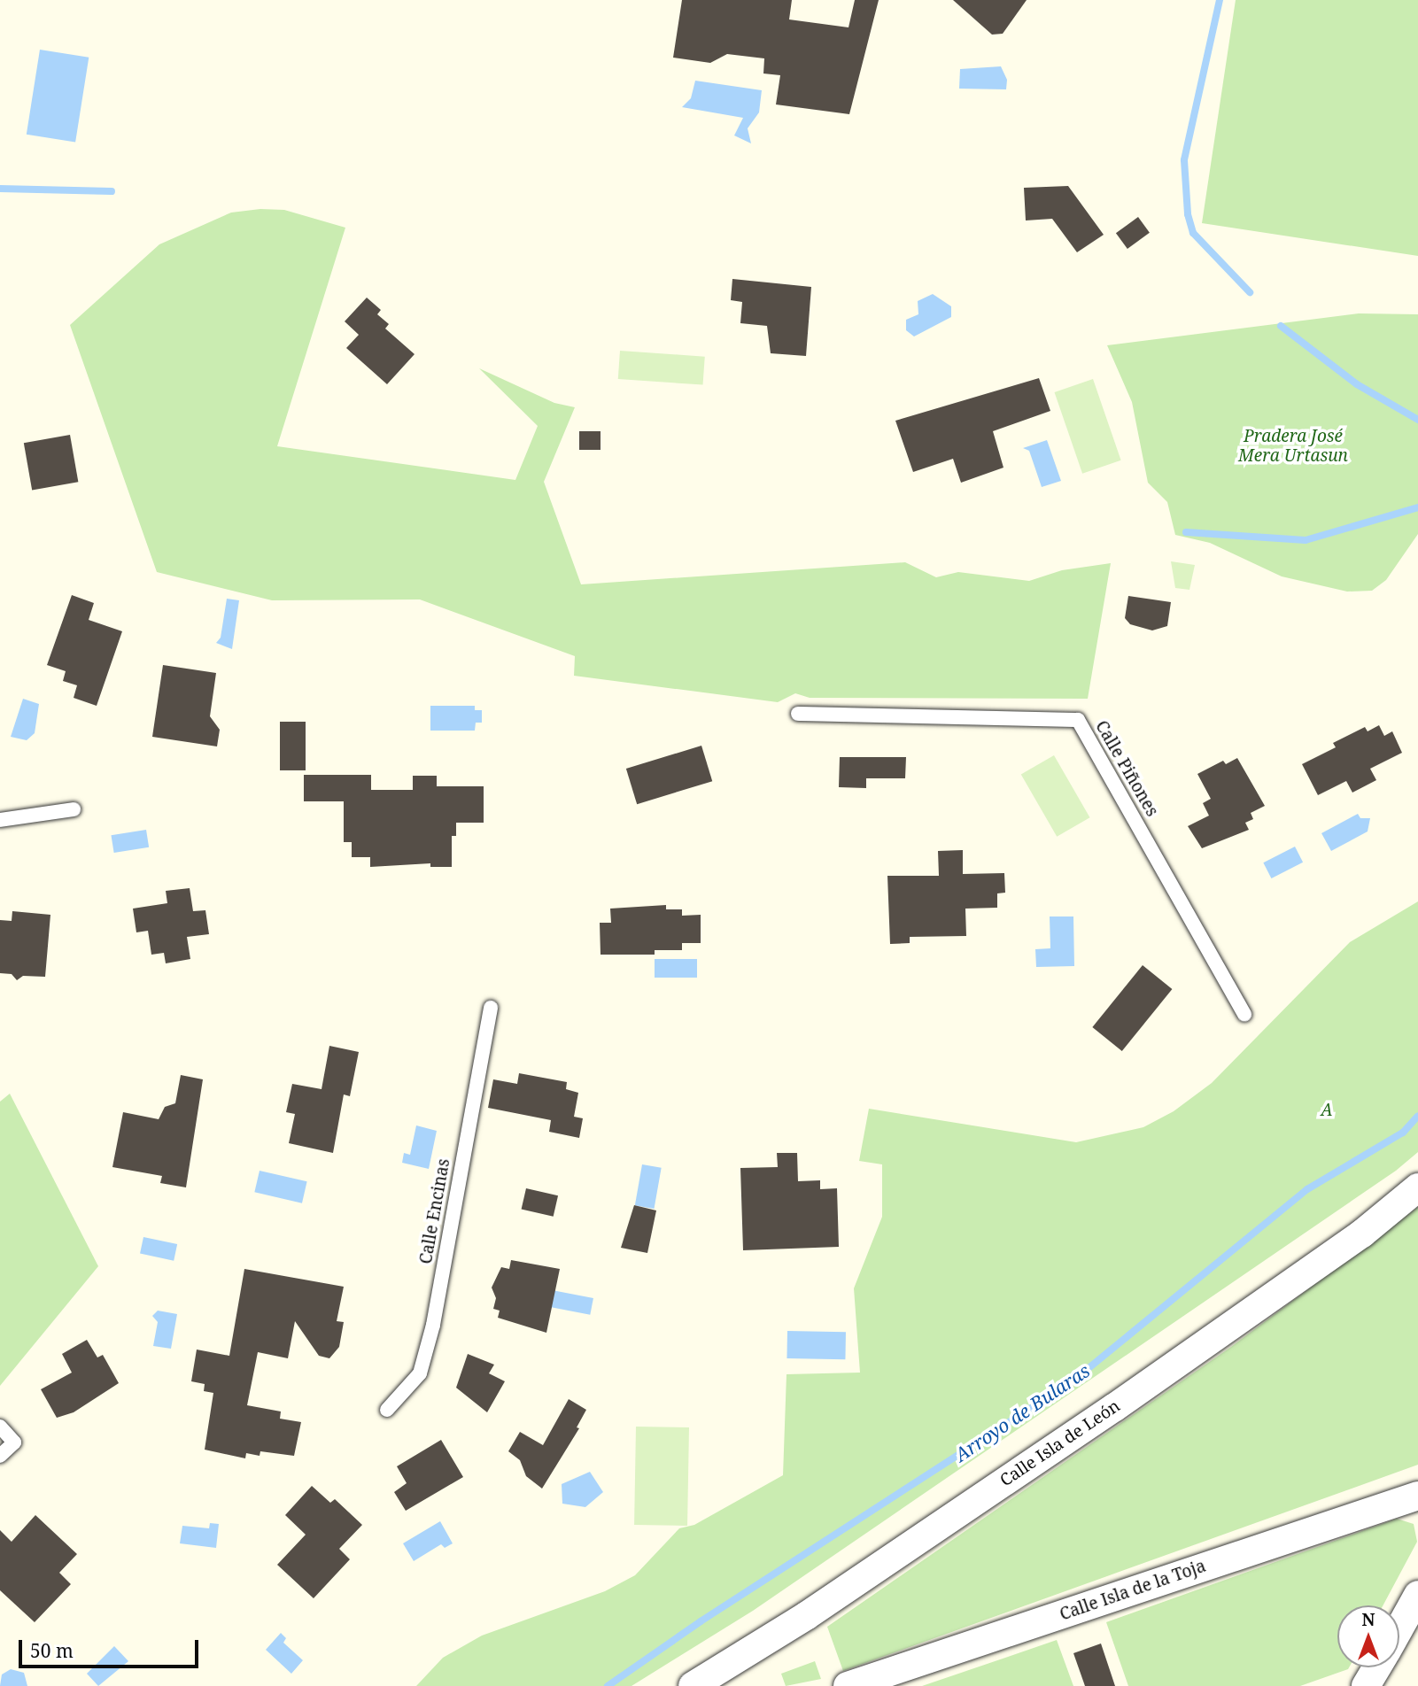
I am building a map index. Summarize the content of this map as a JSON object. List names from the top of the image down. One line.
{"streets":{"street":["Calle Isla de León","Calle Isla de la Toja"],"lane":["Calle Piñones","Calle Encinas"]},"water":["Arroyo de Bularas"],"parks":["Pradera José Mera Urtasun","A"],"scale_bar":"50 m","north":"top"}
